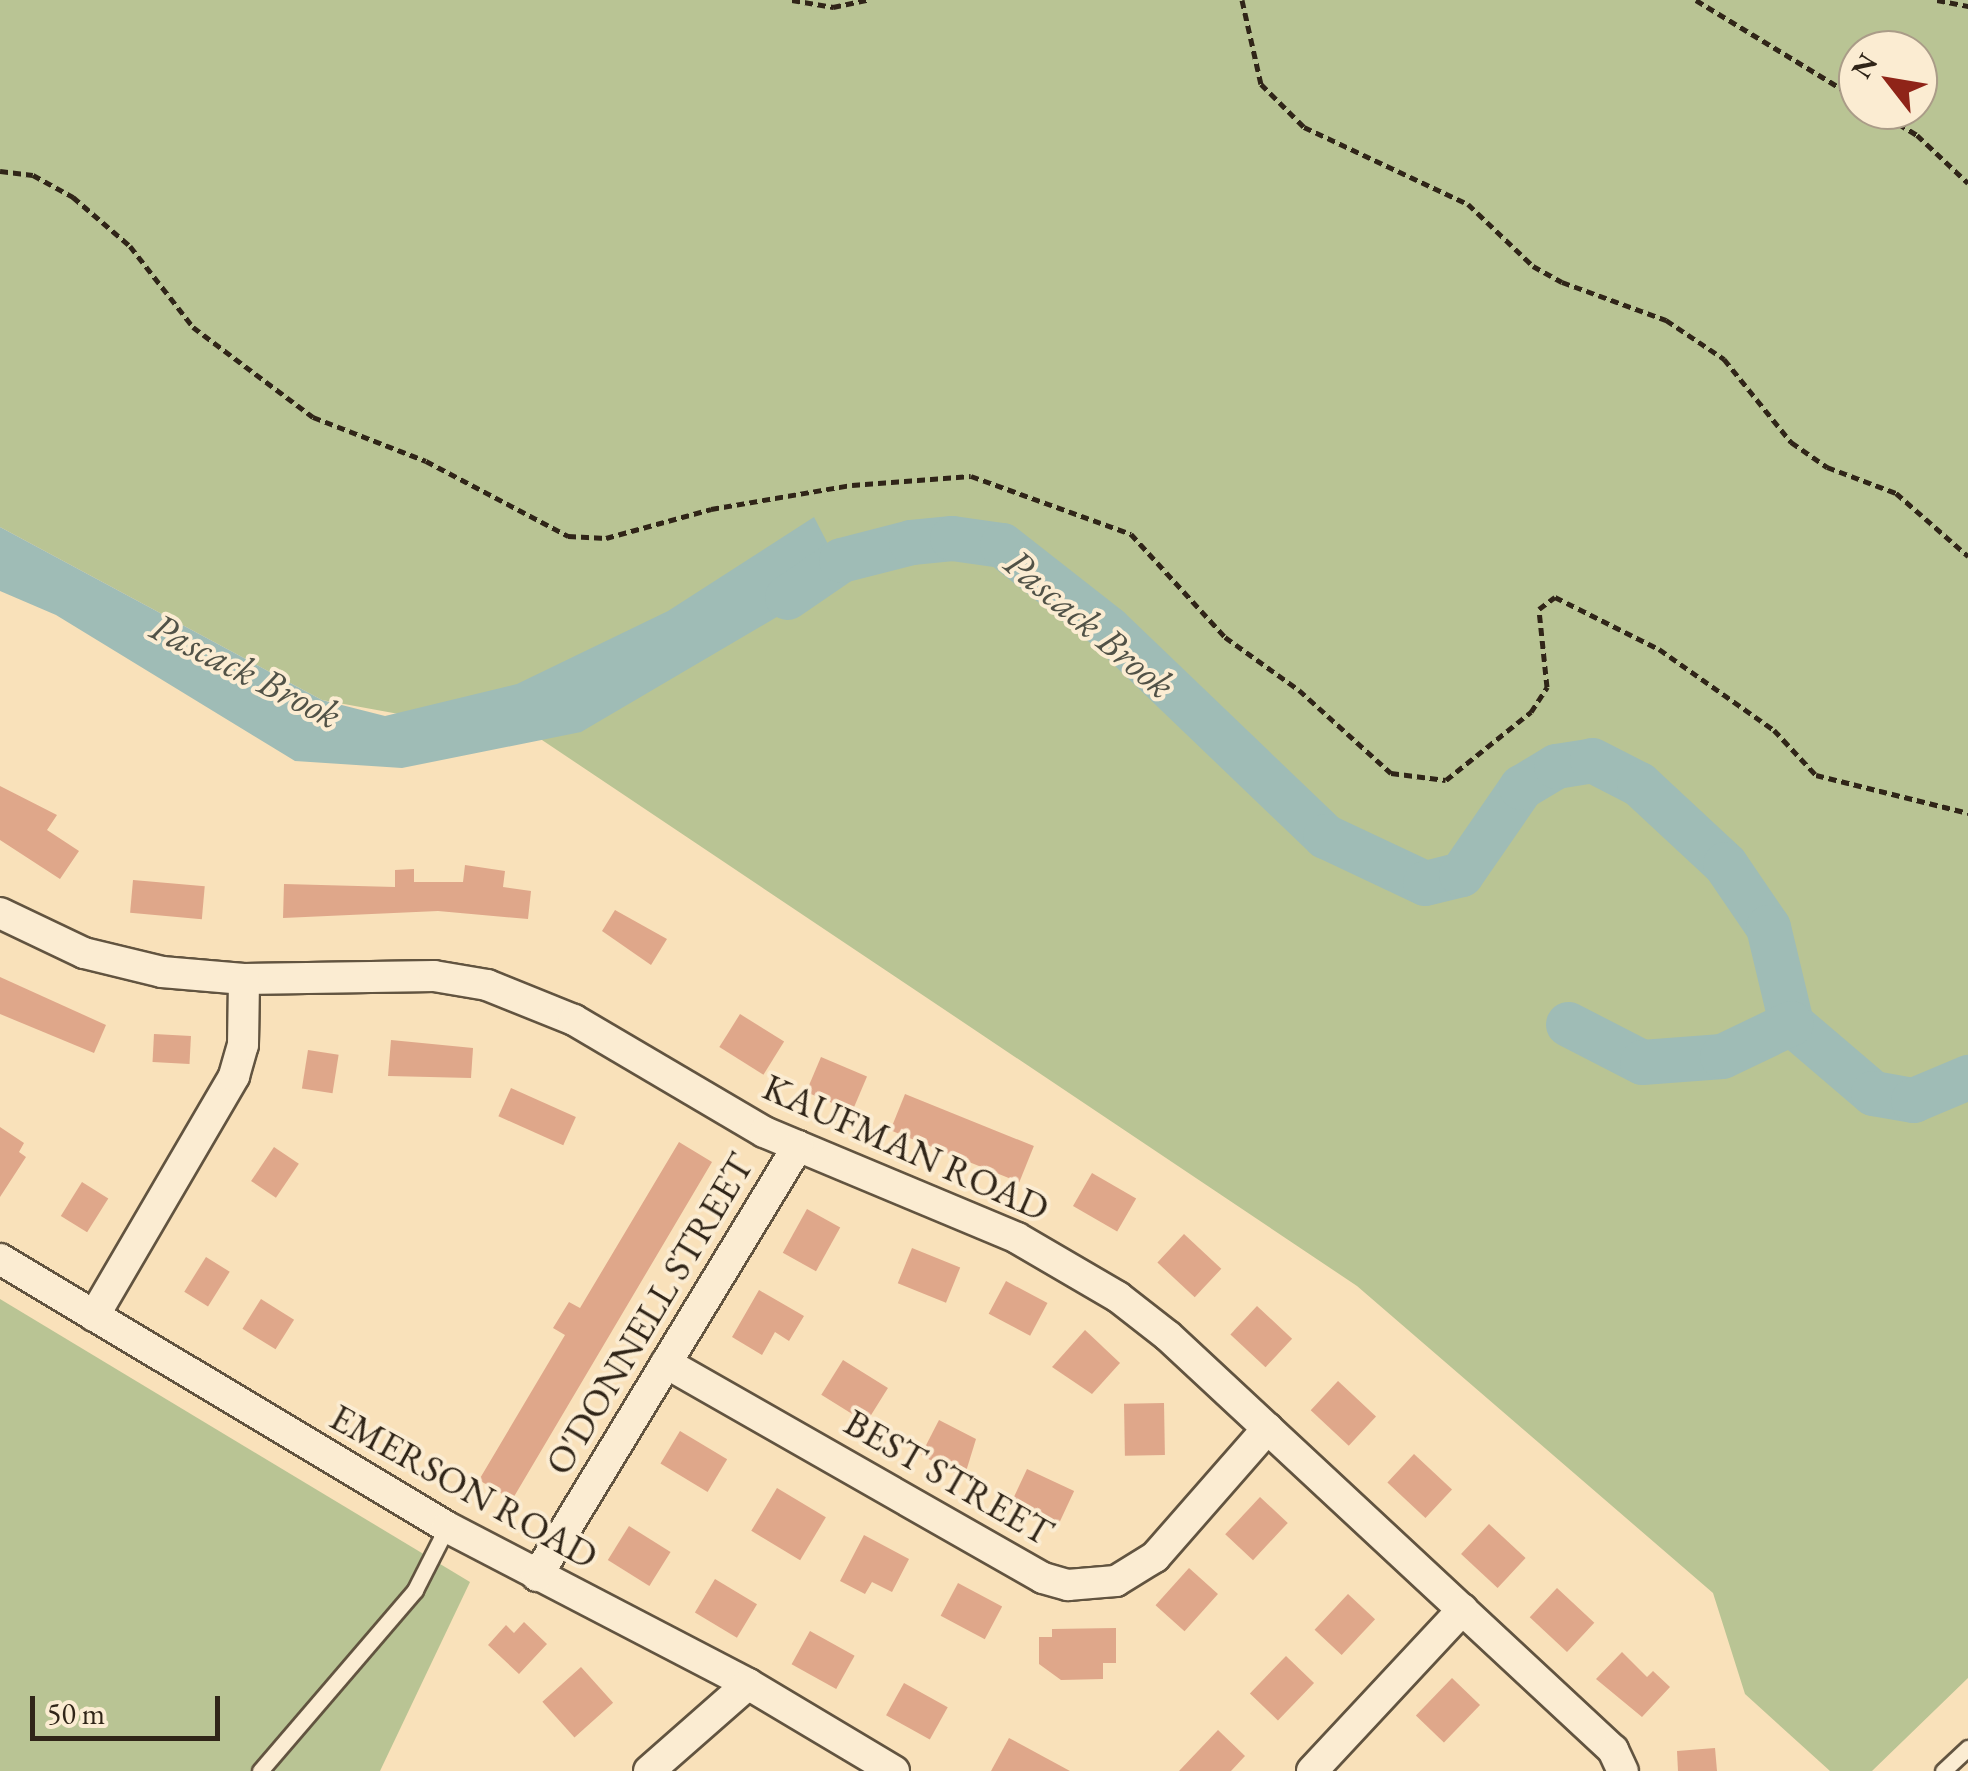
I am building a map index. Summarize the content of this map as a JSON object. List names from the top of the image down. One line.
{"streets":{"street":["KAUFMAN ROAD","O'DONNELL STREET","BEST STREET","EMERSON ROAD"]},"crossings":[["KAUFMAN ROAD","O'DONNELL STREET"],["KAUFMAN ROAD","BEST STREET"],["O'DONNELL STREET","BEST STREET"],["O'DONNELL STREET","EMERSON ROAD"]],"water":["Pascack Brook"],"scale_bar":"50 m","north":"top left"}
